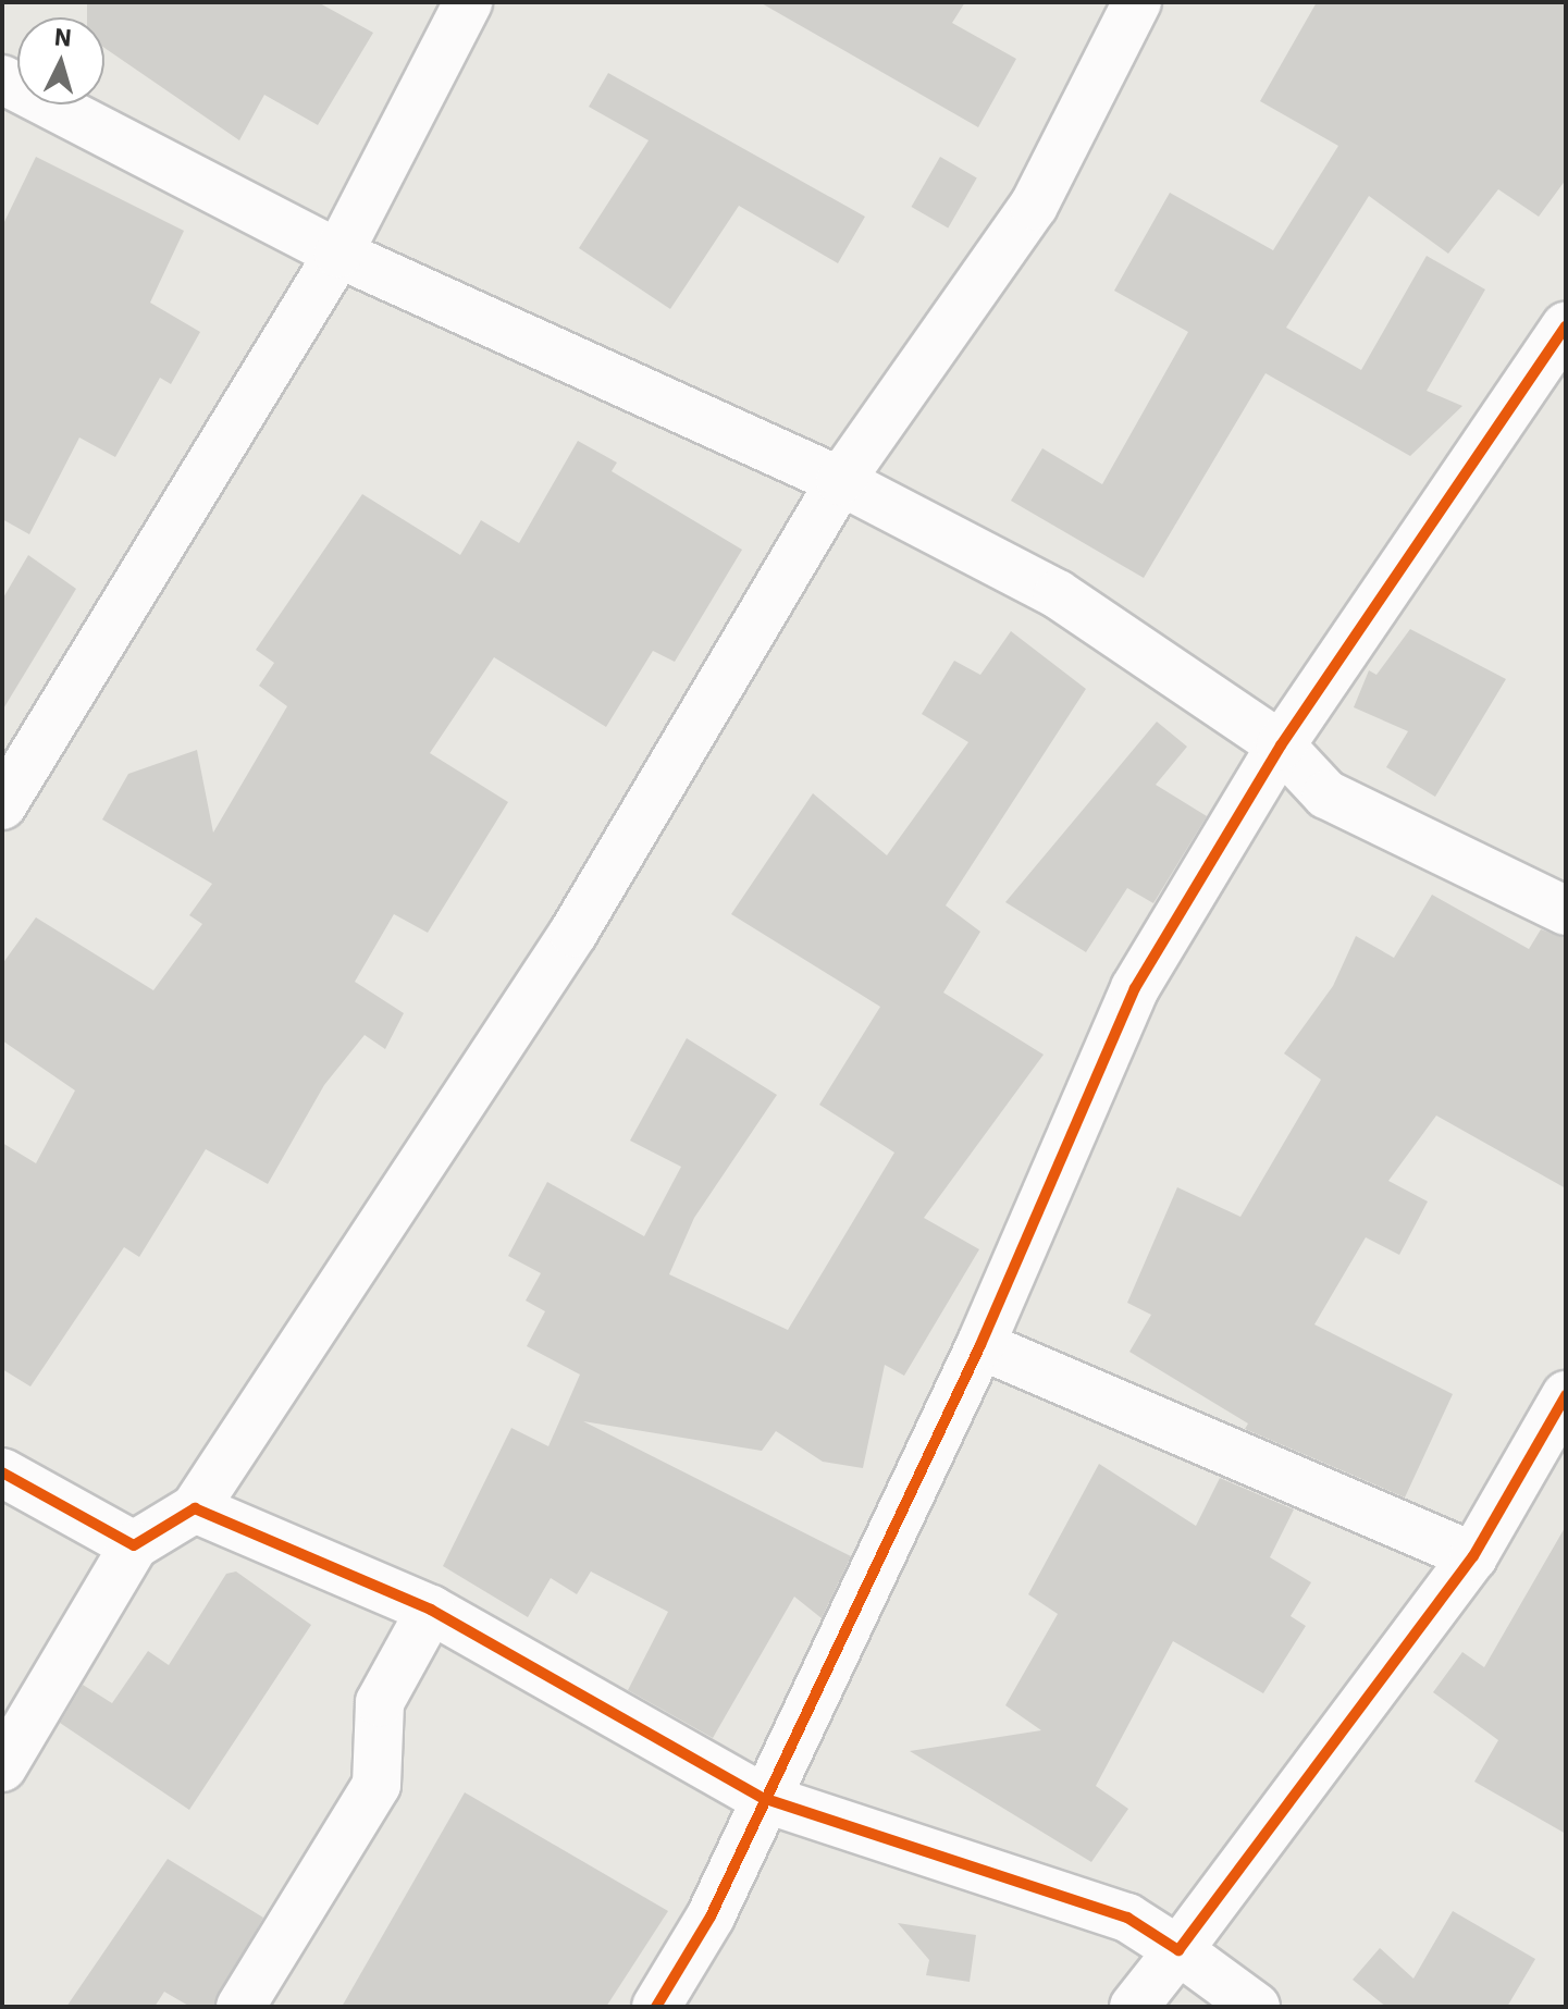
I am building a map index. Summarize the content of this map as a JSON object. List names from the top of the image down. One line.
{"north":"top"}
